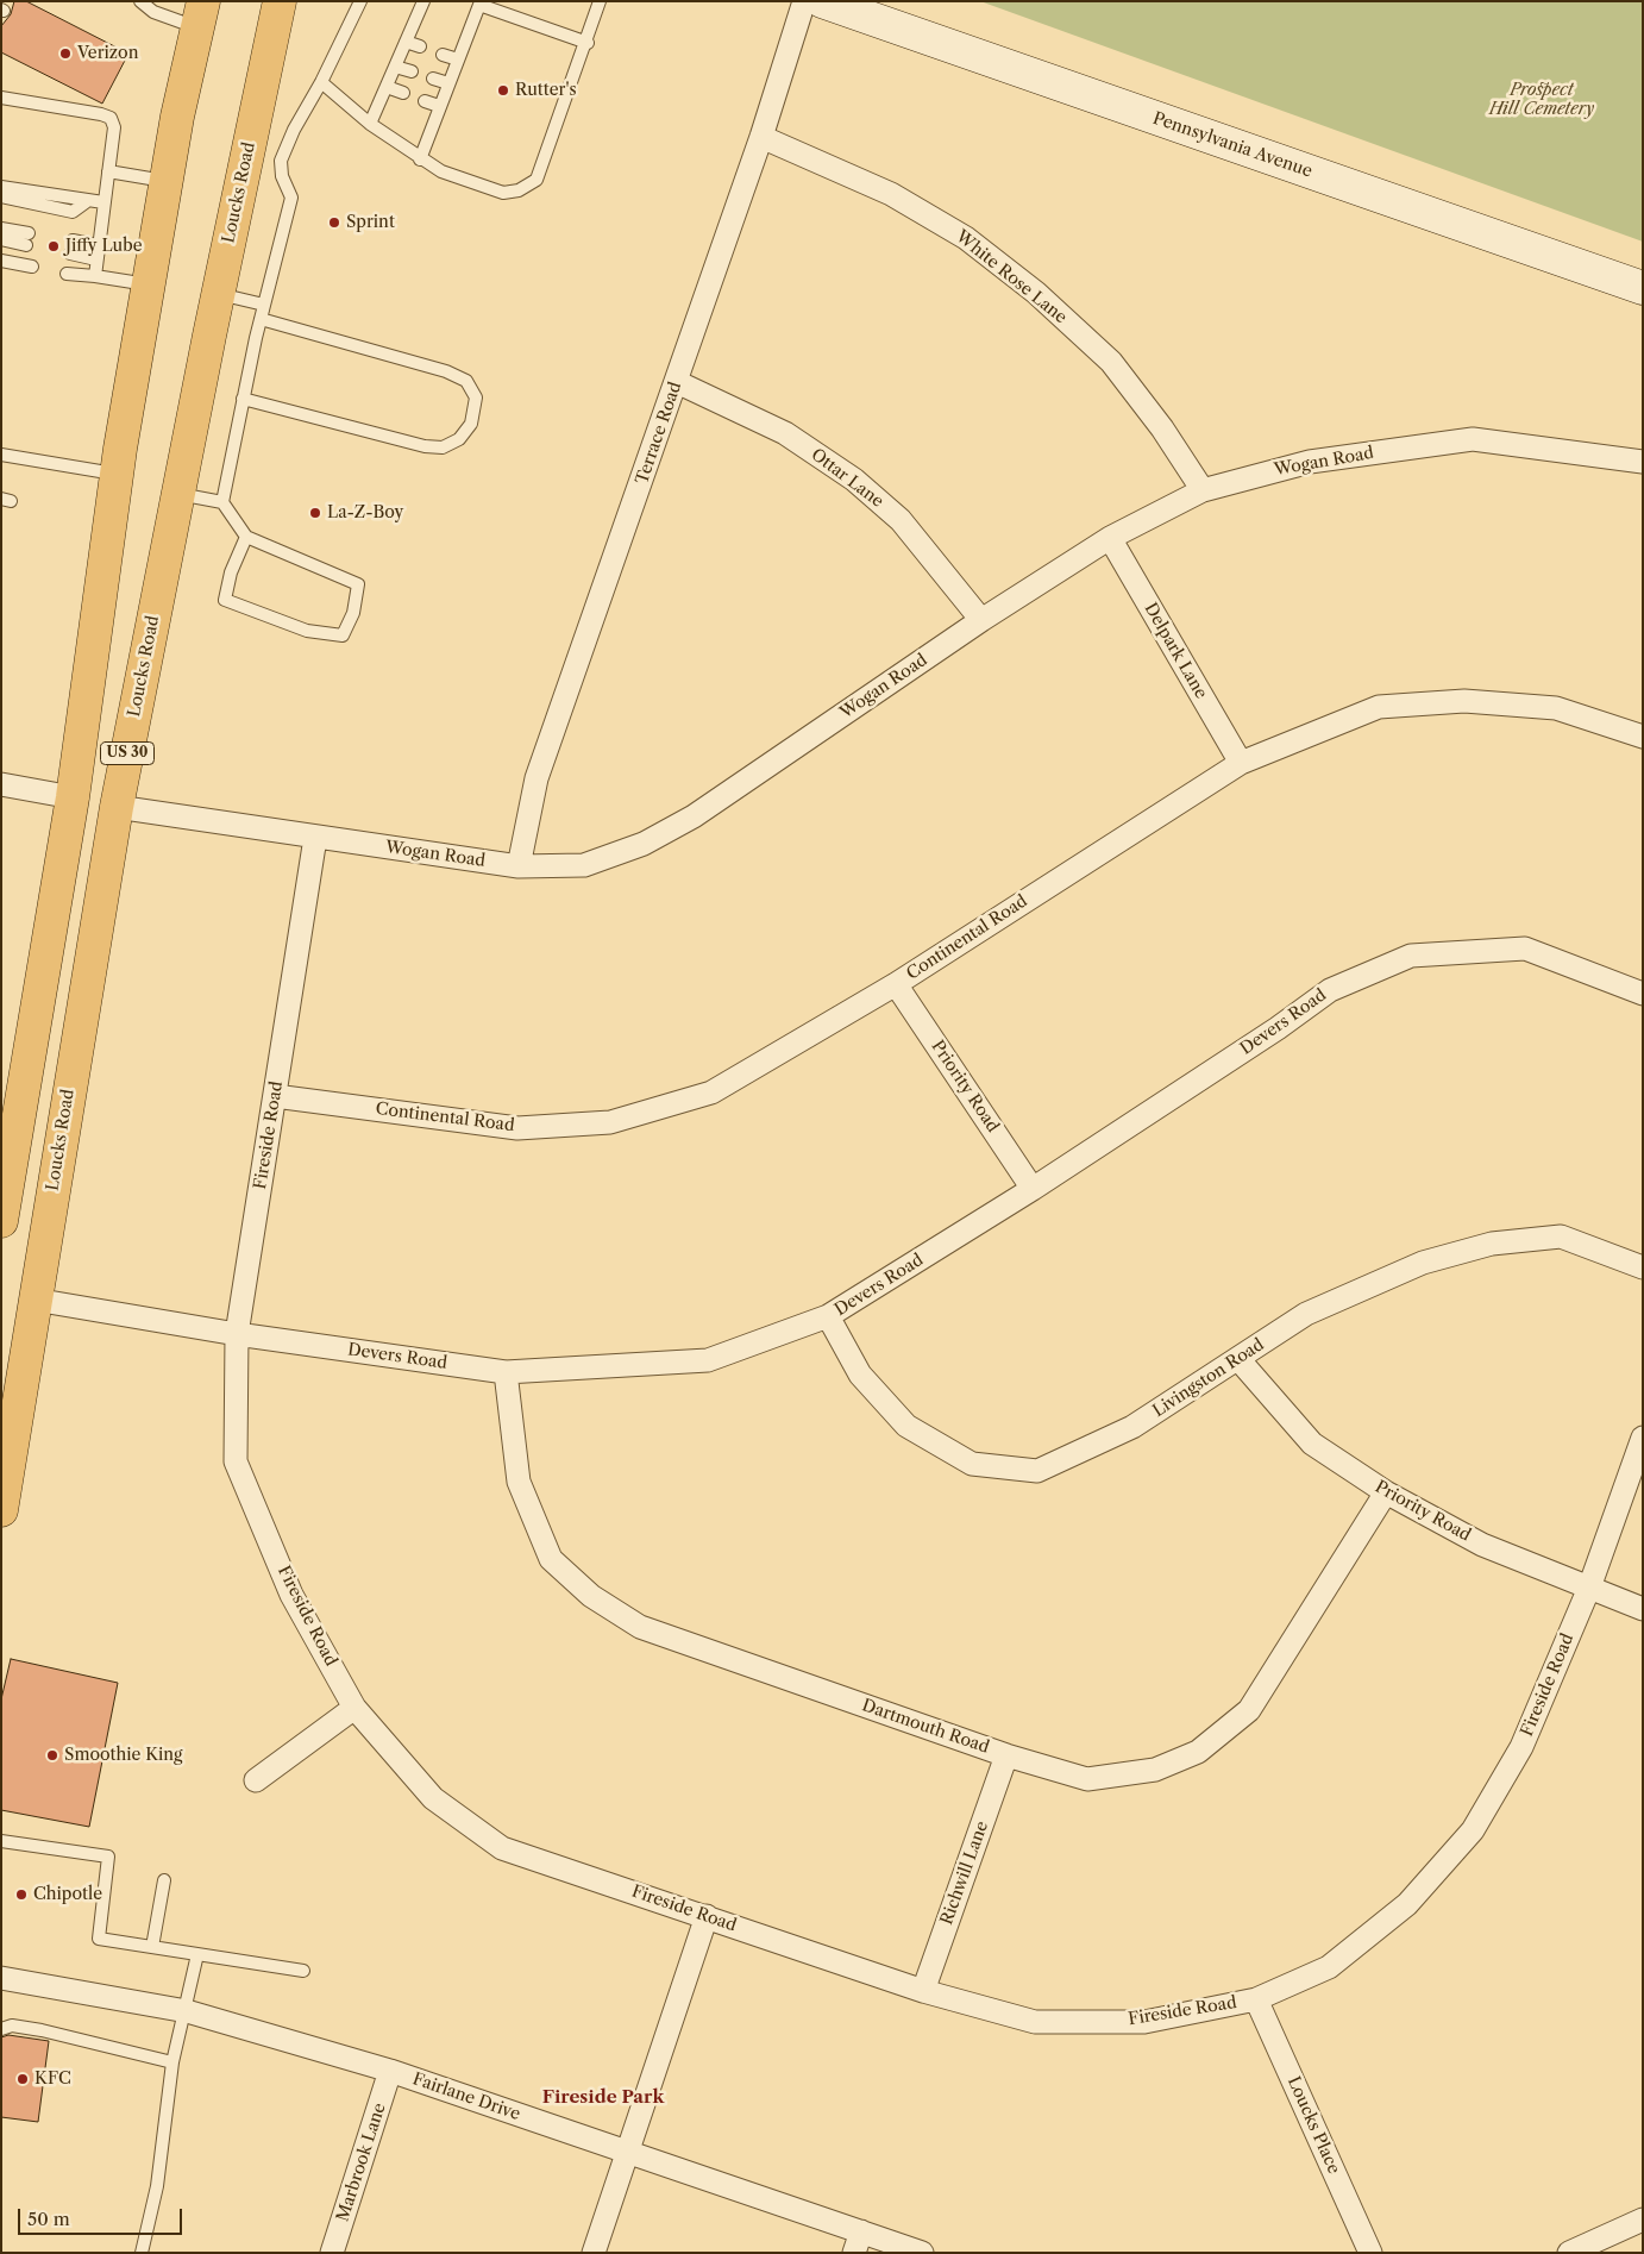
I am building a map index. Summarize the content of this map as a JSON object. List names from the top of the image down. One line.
{"streets":{"highway":["Loucks Road","US 30"],"street":["Pennsylvania Avenue","White Rose Lane","Terrace Road","Wogan Road","Ottar Lane","Delpark Lane","Continental Road","Devers Road","Priority Road","Fireside Road","Livingston Road","Dartmouth Road","Richwill Lane","Fairlane Drive","Loucks Place","Marbrook Lane"]},"crossings":[["Loucks Road","Wogan Road"],["Loucks Road","Devers Road"],["White Rose Lane","Terrace Road"],["White Rose Lane","Wogan Road"],["Terrace Road","Wogan Road"],["Terrace Road","Ottar Lane"],["Wogan Road","Ottar Lane"],["Wogan Road","Delpark Lane"],["Wogan Road","Fireside Road"],["Delpark Lane","Continental Road"],["Continental Road","Priority Road"],["Continental Road","Fireside Road"],["Devers Road","Priority Road"],["Devers Road","Fireside Road"],["Devers Road","Livingston Road"],["Devers Road","Dartmouth Road"],["Priority Road","Fireside Road"],["Priority Road","Livingston Road"],["Priority Road","Dartmouth Road"],["Fireside Road","Richwill Lane"],["Fireside Road","Loucks Place"],["Dartmouth Road","Richwill Lane"],["Fairlane Drive","Marbrook Lane"]],"districts":["Fireside Park"],"parks":["Prospect Hill Cemetery"],"places":["Verizon","Rutter's","Sprint","Jiffy Lube","La-Z-Boy","Smoothie King","Chipotle","KFC"],"scale_bar":"50 m"}
